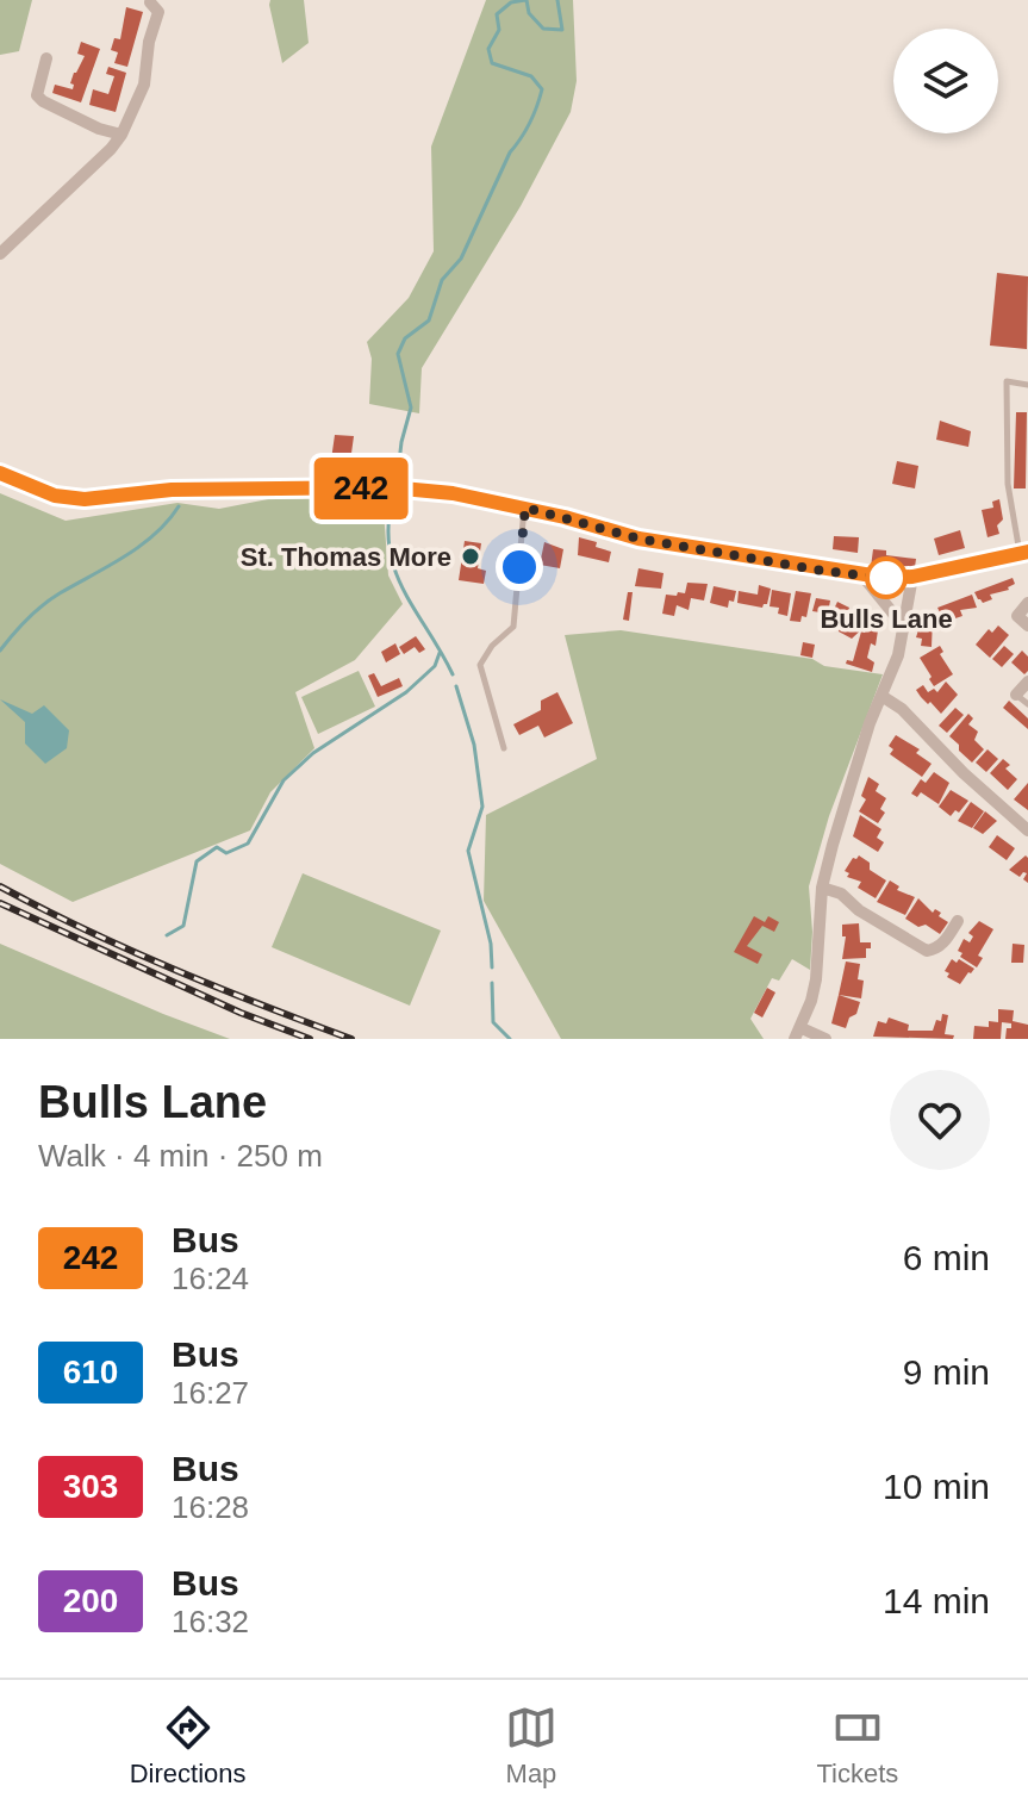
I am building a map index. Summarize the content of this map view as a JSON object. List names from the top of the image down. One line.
{"places":["St. Thomas More","Bulls Lane"],"lines":["bus line 242"],"page":{"on_map":"242","heading":["Bulls Lane","Walk · 4 min · 250 m"],"list":[{"mark":"242","name":"Bus","note":"16:24","value":"6 min"},{"mark":"610","name":"Bus","note":"16:27","value":"9 min"},{"mark":"303","name":"Bus","note":"16:28","value":"10 min"},{"mark":"200","name":"Bus","note":"16:32","value":"14 min"}],"tabs":["Directions","Map","Tickets"]}}
